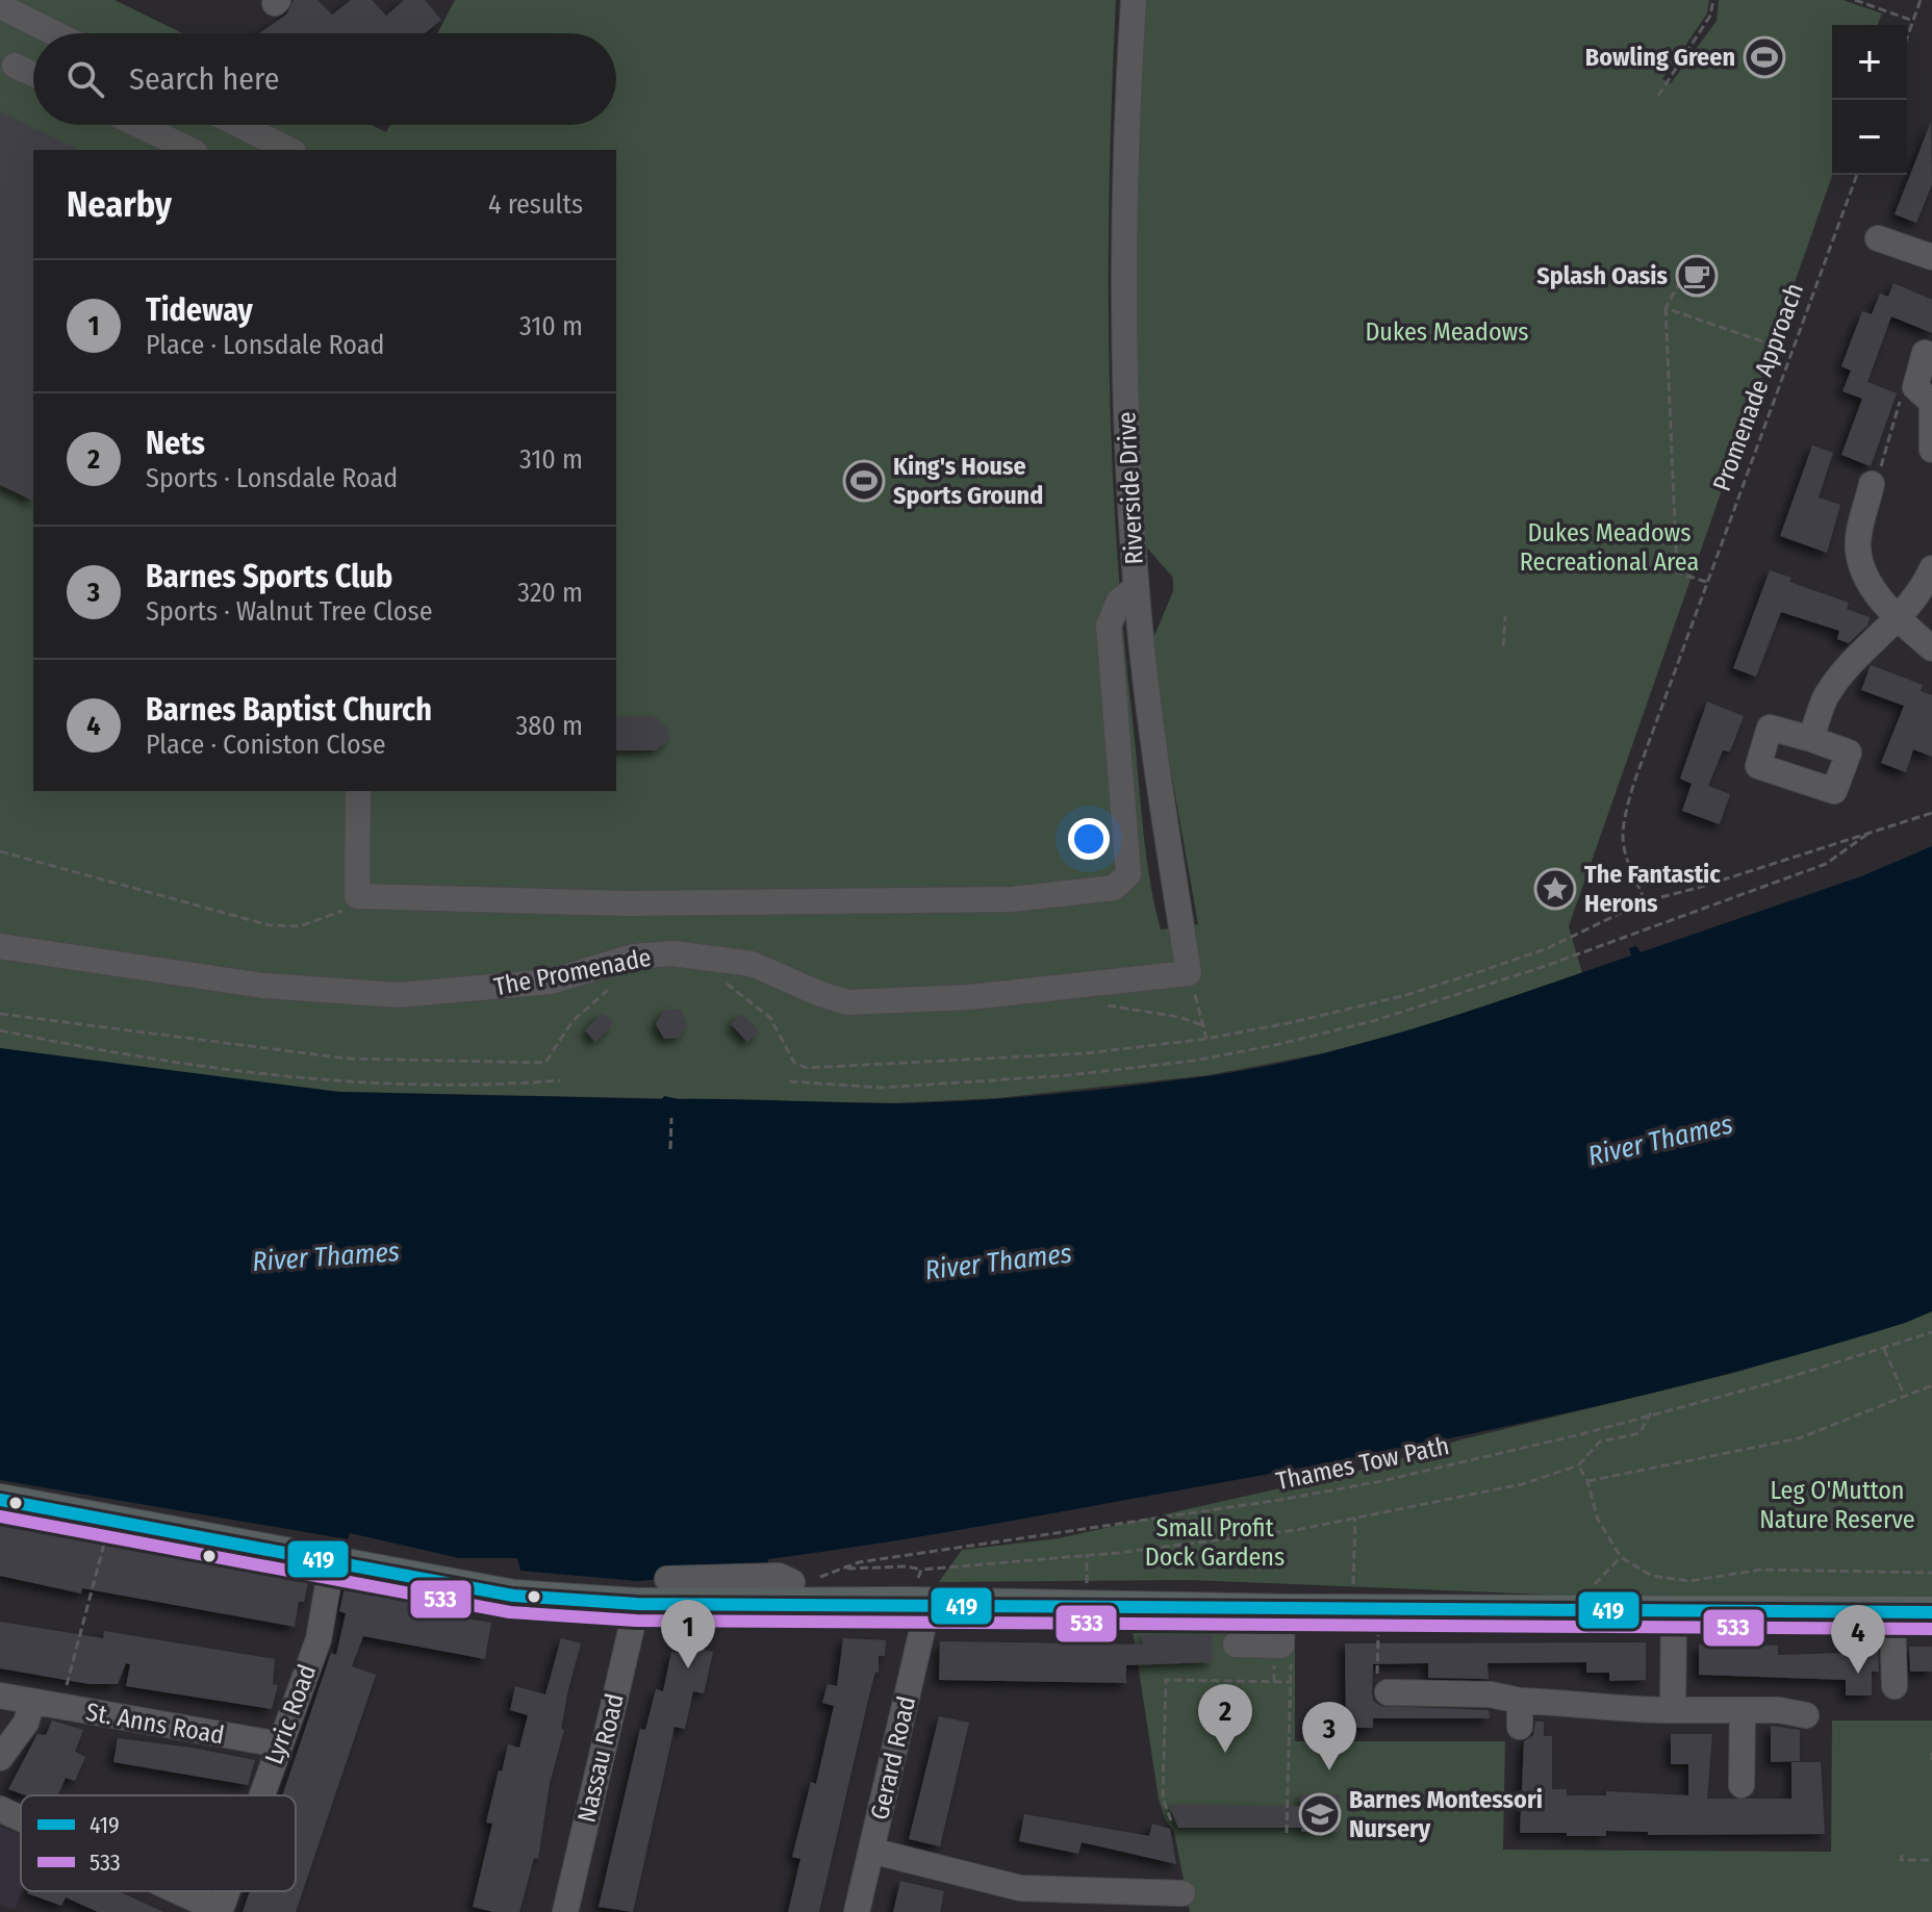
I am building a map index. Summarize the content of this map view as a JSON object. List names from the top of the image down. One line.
{"streets":{"street":["Riverside Drive","The Promenade","Lyric Road","St. Anns Road","Nassau Road","Gerard Road"],"path":["Promenade Approach","Thames Tow Path"]},"crossings":[["Riverside Drive","The Promenade"],["Lyric Road","St. Anns Road"]],"water":["River Thames"],"parks":["Dukes Meadows","Dukes Meadows Recreational Area","Leg O'Mutton Nature Reserve","Small Profit Dock Gardens"],"places":{"sports":["Bowling Green","King's House Sports Ground"],"cafe":["Splash Oasis"],"place":["The Fantastic Herons"],"school or university":["Barnes Montessori Nursery"]},"lines":["transit line 419","transit line 533"],"legend":["419","533"],"page":{"map_buttons":["+","−"],"search":"Search here","heading":["Nearby","4 results"],"list":[{"mark":"1","name":"Tideway","note":"Place · Lonsdale Road","value":"310 m"},{"mark":"2","name":"Nets","note":"Sports · Lonsdale Road","value":"310 m"},{"mark":"3","name":"Barnes Sports Club","note":"Sports · Walnut Tree Close","value":"320 m"},{"mark":"4","name":"Barnes Baptist Church","note":"Place · Coniston Close","value":"380 m"}],"pins":["1","4","2","3"]}}
